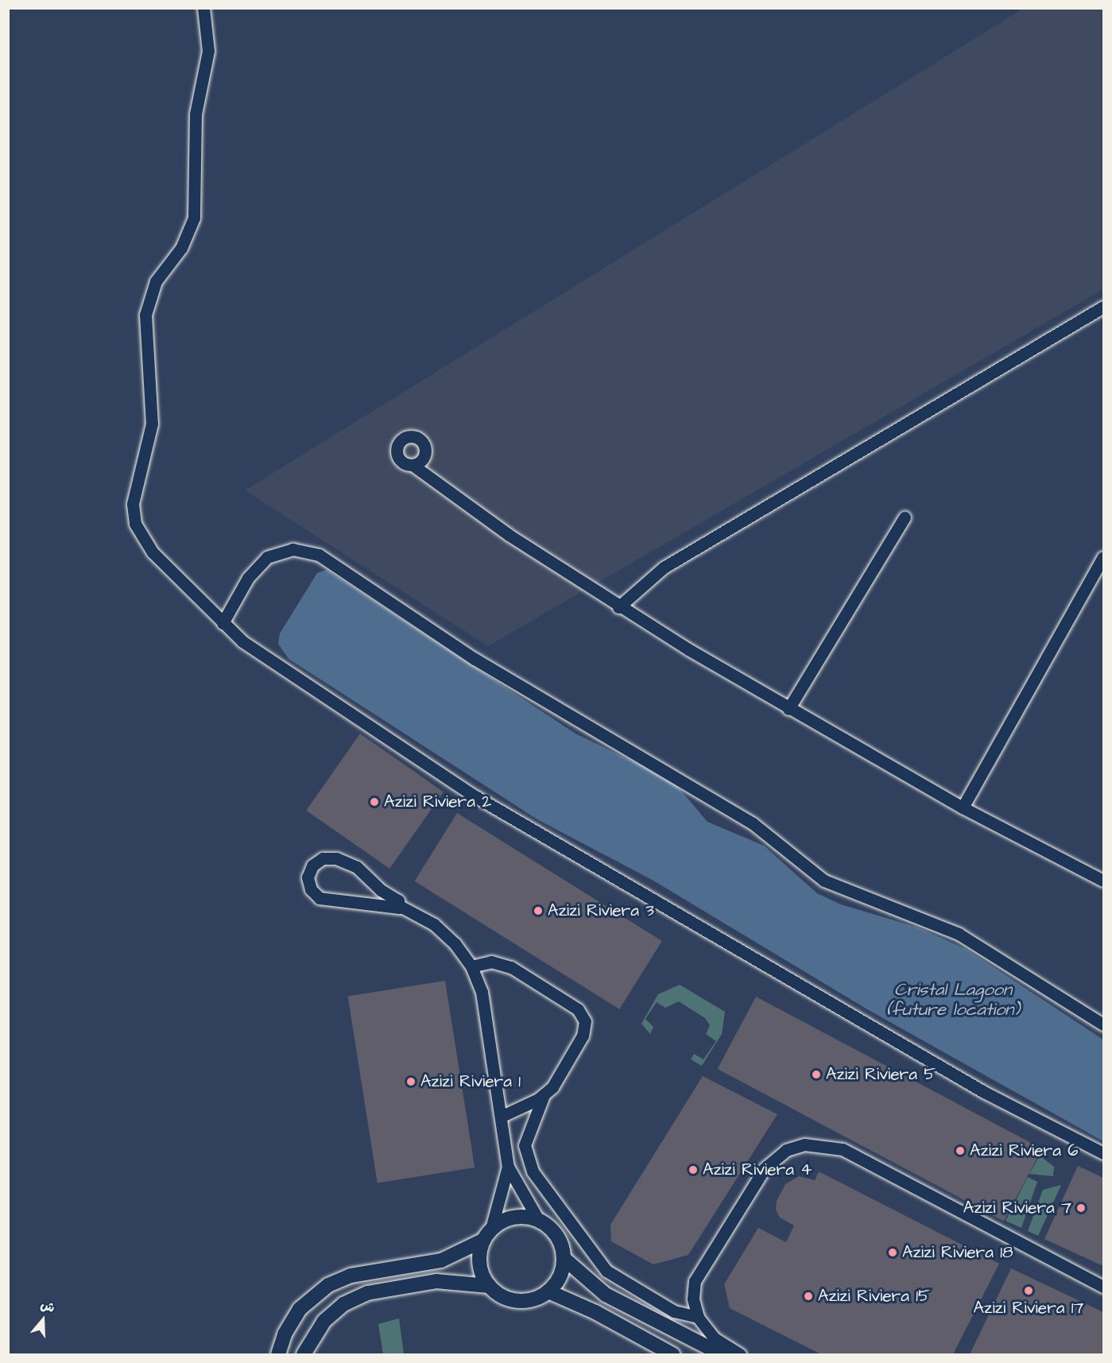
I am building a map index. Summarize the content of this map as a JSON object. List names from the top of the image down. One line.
{"water":["Cristal Lagoon (future location)"],"places":["Azizi Riviera 2","Azizi Riviera 3","Azizi Riviera 5","Azizi Riviera 1","Azizi Riviera 6","Azizi Riviera 4","Azizi Riviera 7","Azizi Riviera 18","Azizi Riviera 17","Azizi Riviera 15"],"north":"top"}
